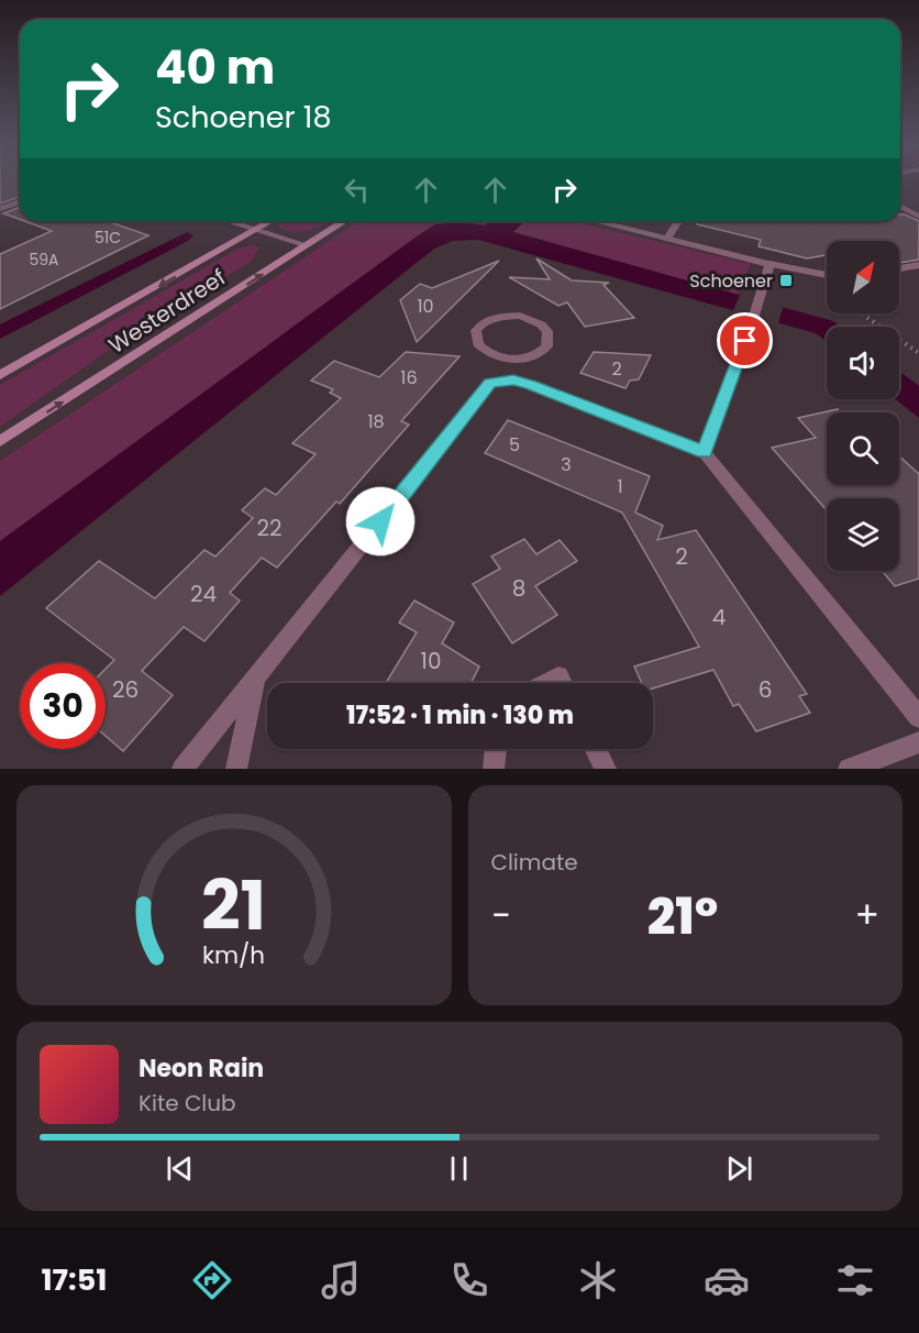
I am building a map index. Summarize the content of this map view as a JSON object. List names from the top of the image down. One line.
{"streets":{"main road":["Westerdreef"]},"places":{"transit":["Schoener"]},"house_numbers":["51C","59A","10","2","16","18","5","3","1","22","2","8","24","4","10","26","6"],"north":"top right","page":{"turn":["40 m","Schoener 18"],"limit":"30","trip":"17:52 · 1 min · 130 m","tile":"Climate","heat":["−","21°","+"],"song":["Neon Rain","Kite Club"],"tabs":"17:51","gauge":["21","km/h"]}}
